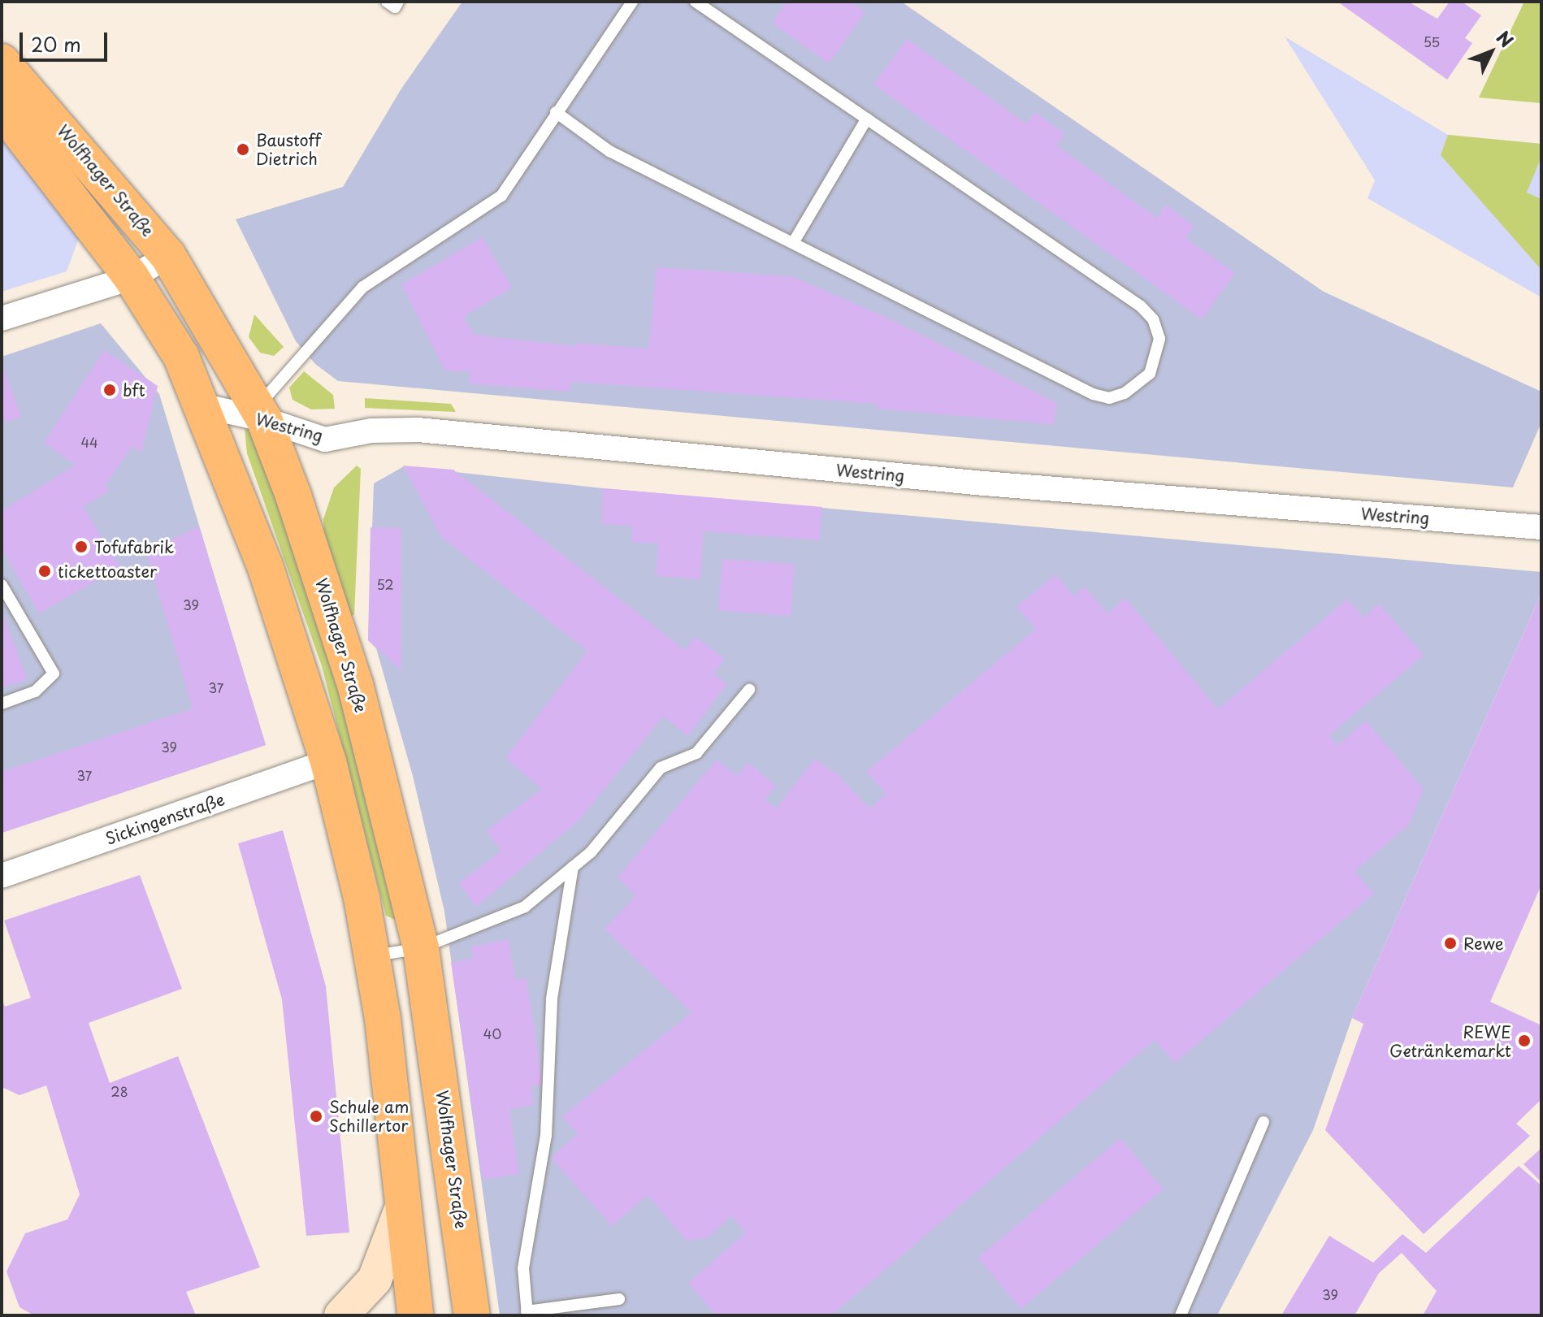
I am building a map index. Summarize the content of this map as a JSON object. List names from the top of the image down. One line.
{"streets":{"main road":["Wolfhager Straße"],"street":["Westring","Sickingenstraße"]},"crossings":[["Wolfhager Straße","Westring"],["Wolfhager Straße","Sickingenstraße"]],"places":["Baustoff Dietrich","bft","Tofufabrik","tickettoaster","Rewe","REWE Getränkemarkt","Schule am Schillertor"],"house_numbers":["55","44","52","39","37","39","37","40","28","39"],"scale_bar":"20 m","north":"top right"}
